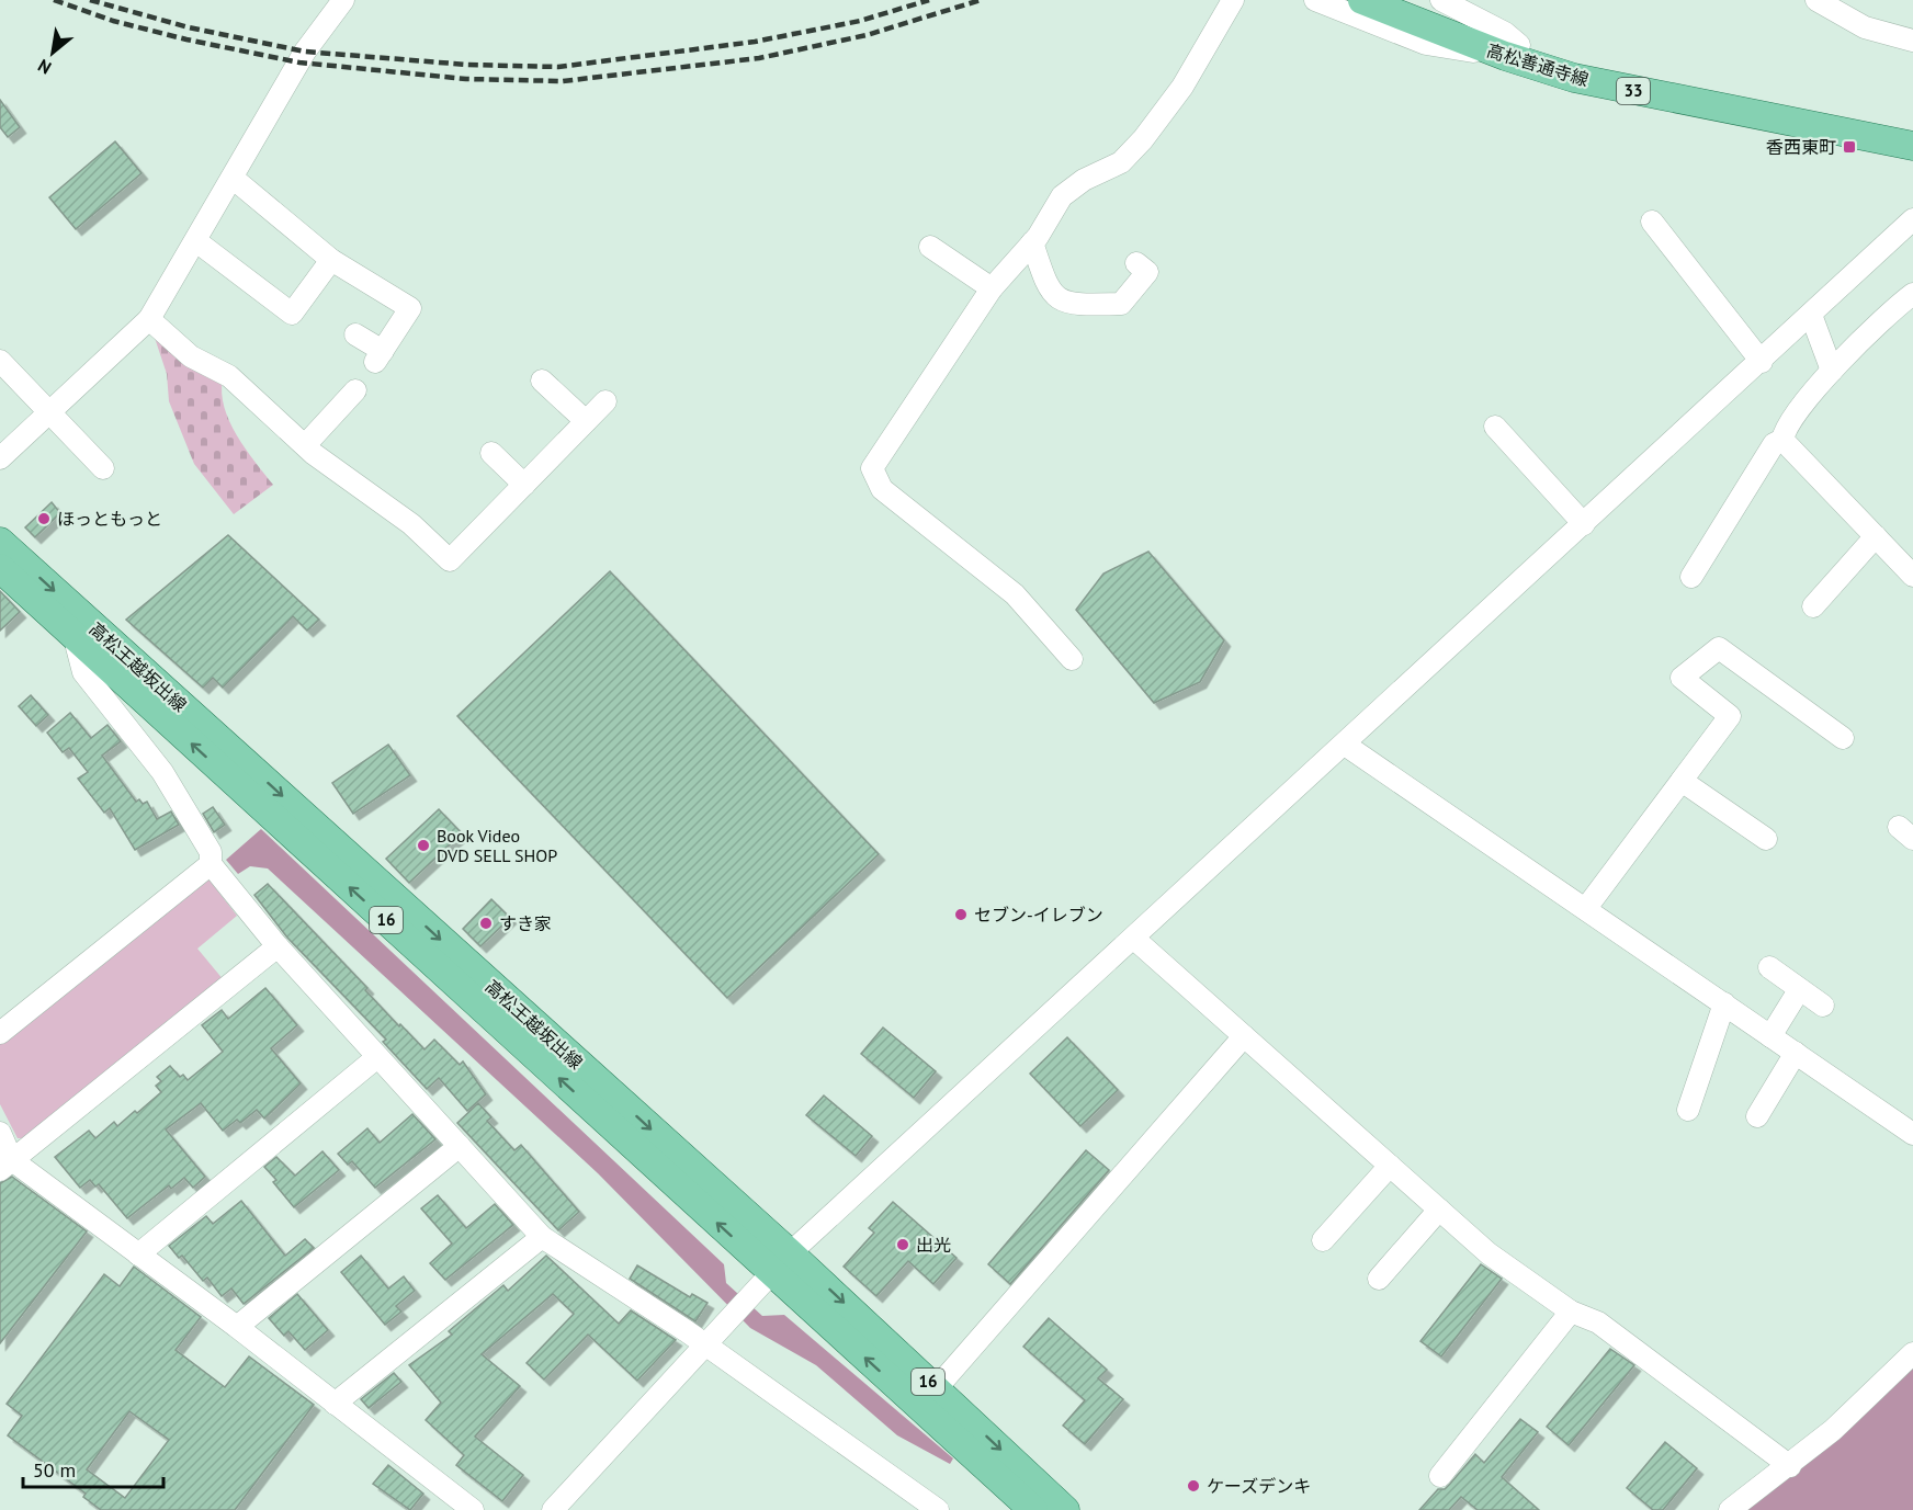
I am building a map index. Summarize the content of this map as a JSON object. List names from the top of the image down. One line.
{"streets":{"main road":["高松善通寺線","33","高松王越坂出線","16"]},"places":{"transit":["香西東町"],"other":["ほっともっと","Book Video DVD SELL SHOP","セブン-イレブン","すき家","出光","ケーズデンキ"]},"scale_bar":"50 m","north":"bottom left"}
